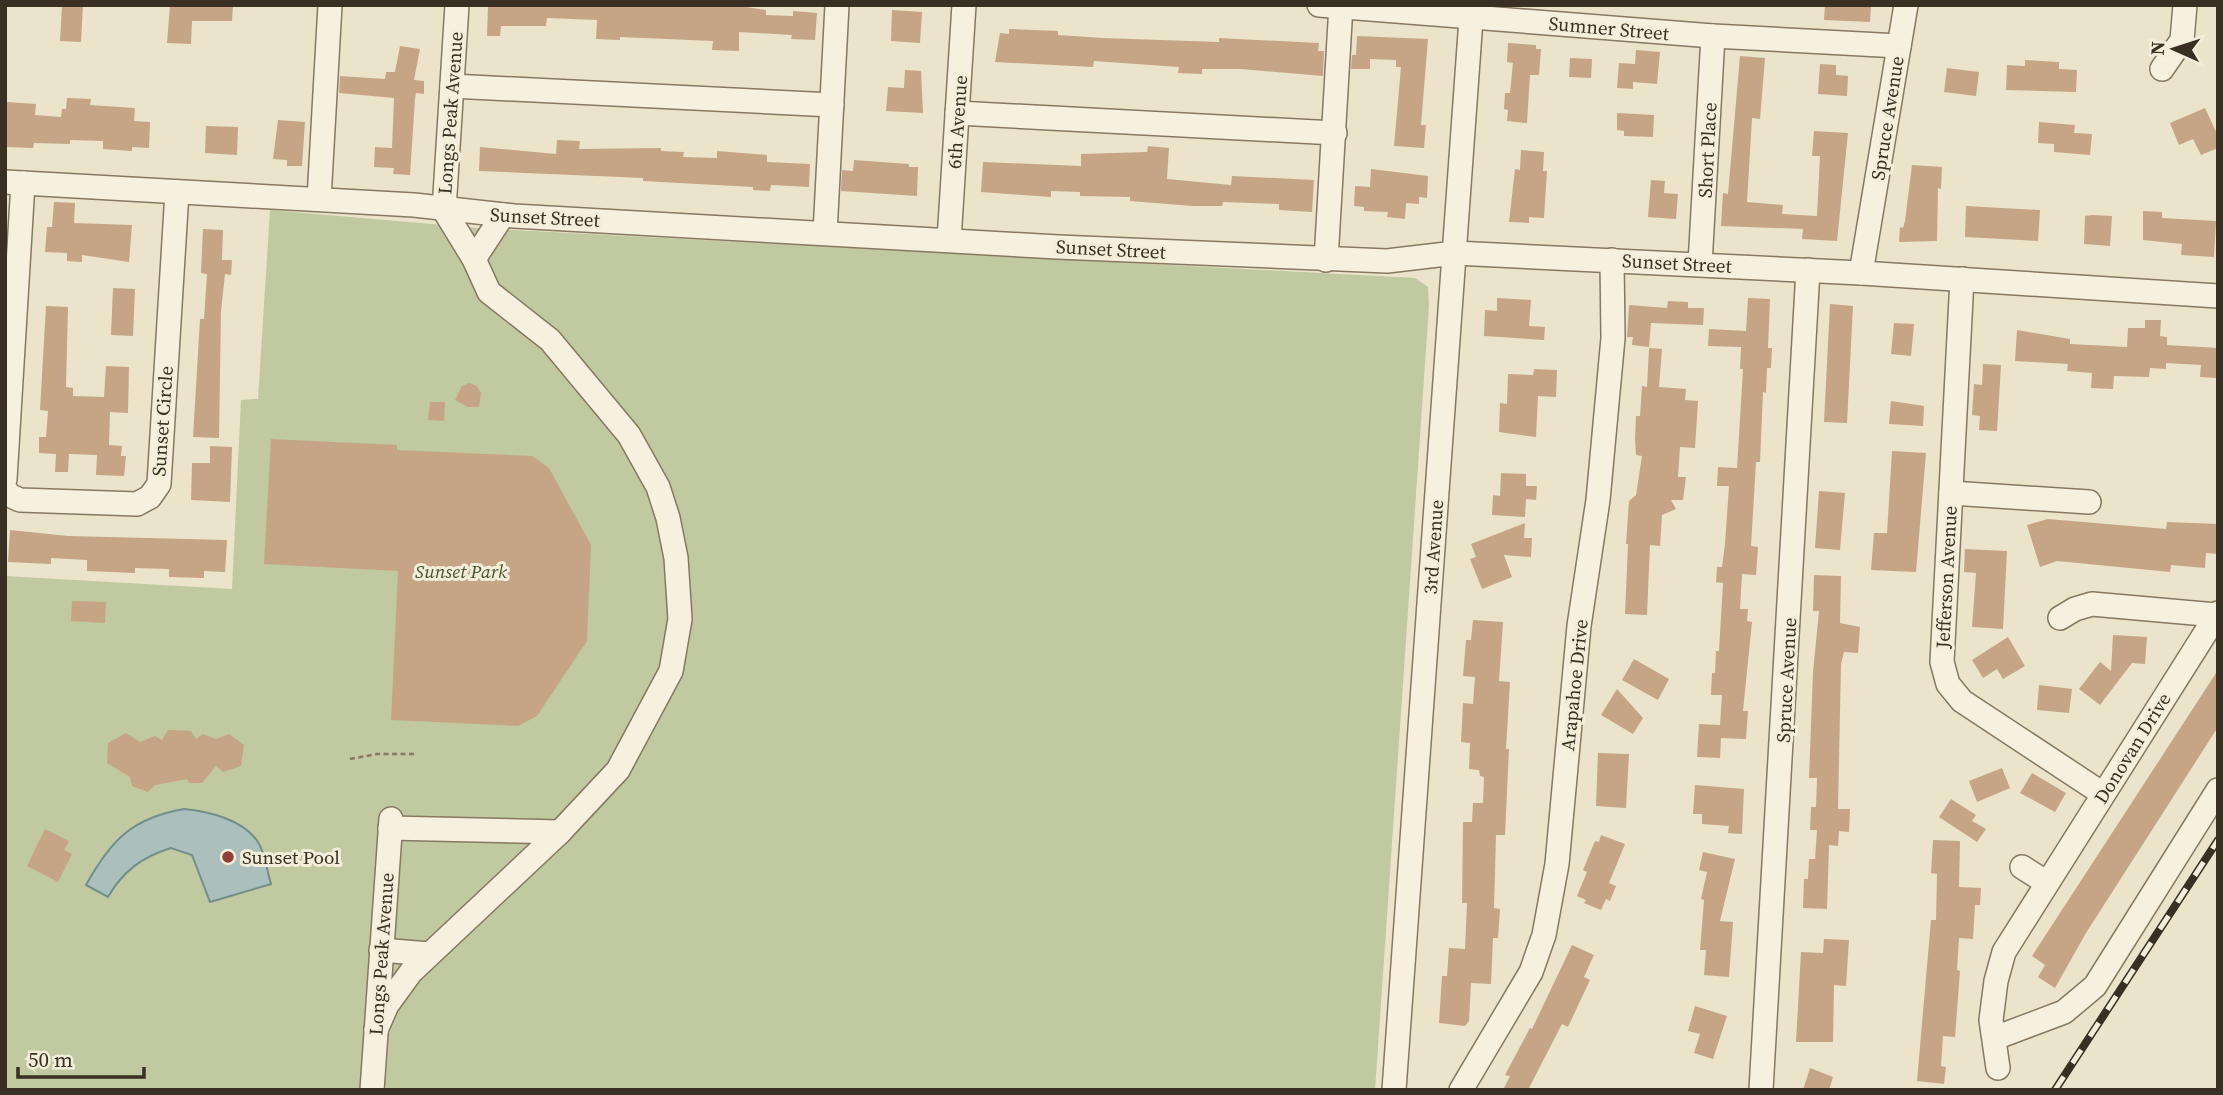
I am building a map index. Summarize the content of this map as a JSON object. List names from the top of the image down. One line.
{"streets":{"street":["Sumner Street","Longs Peak Avenue","Spruce Avenue","6th Avenue","Short Place","Sunset Street","Sunset Circle","3rd Avenue","Jefferson Avenue","Arapahoe Drive","Donovan Drive"]},"crossings":[["Sumner Street","Spruce Avenue"],["Sumner Street","Short Place"],["Sumner Street","3rd Avenue"],["Longs Peak Avenue","Sunset Street"],["Spruce Avenue","Sunset Street"],["6th Avenue","Sunset Street"],["Short Place","Sunset Street"],["Sunset Street","Sunset Circle"],["Sunset Street","3rd Avenue"],["Sunset Street","Jefferson Avenue"],["Sunset Street","Arapahoe Drive"],["Jefferson Avenue","Donovan Drive"]],"parks":["Sunset Park"],"places":["Sunset Pool"],"scale_bar":"50 m","north":"left"}
